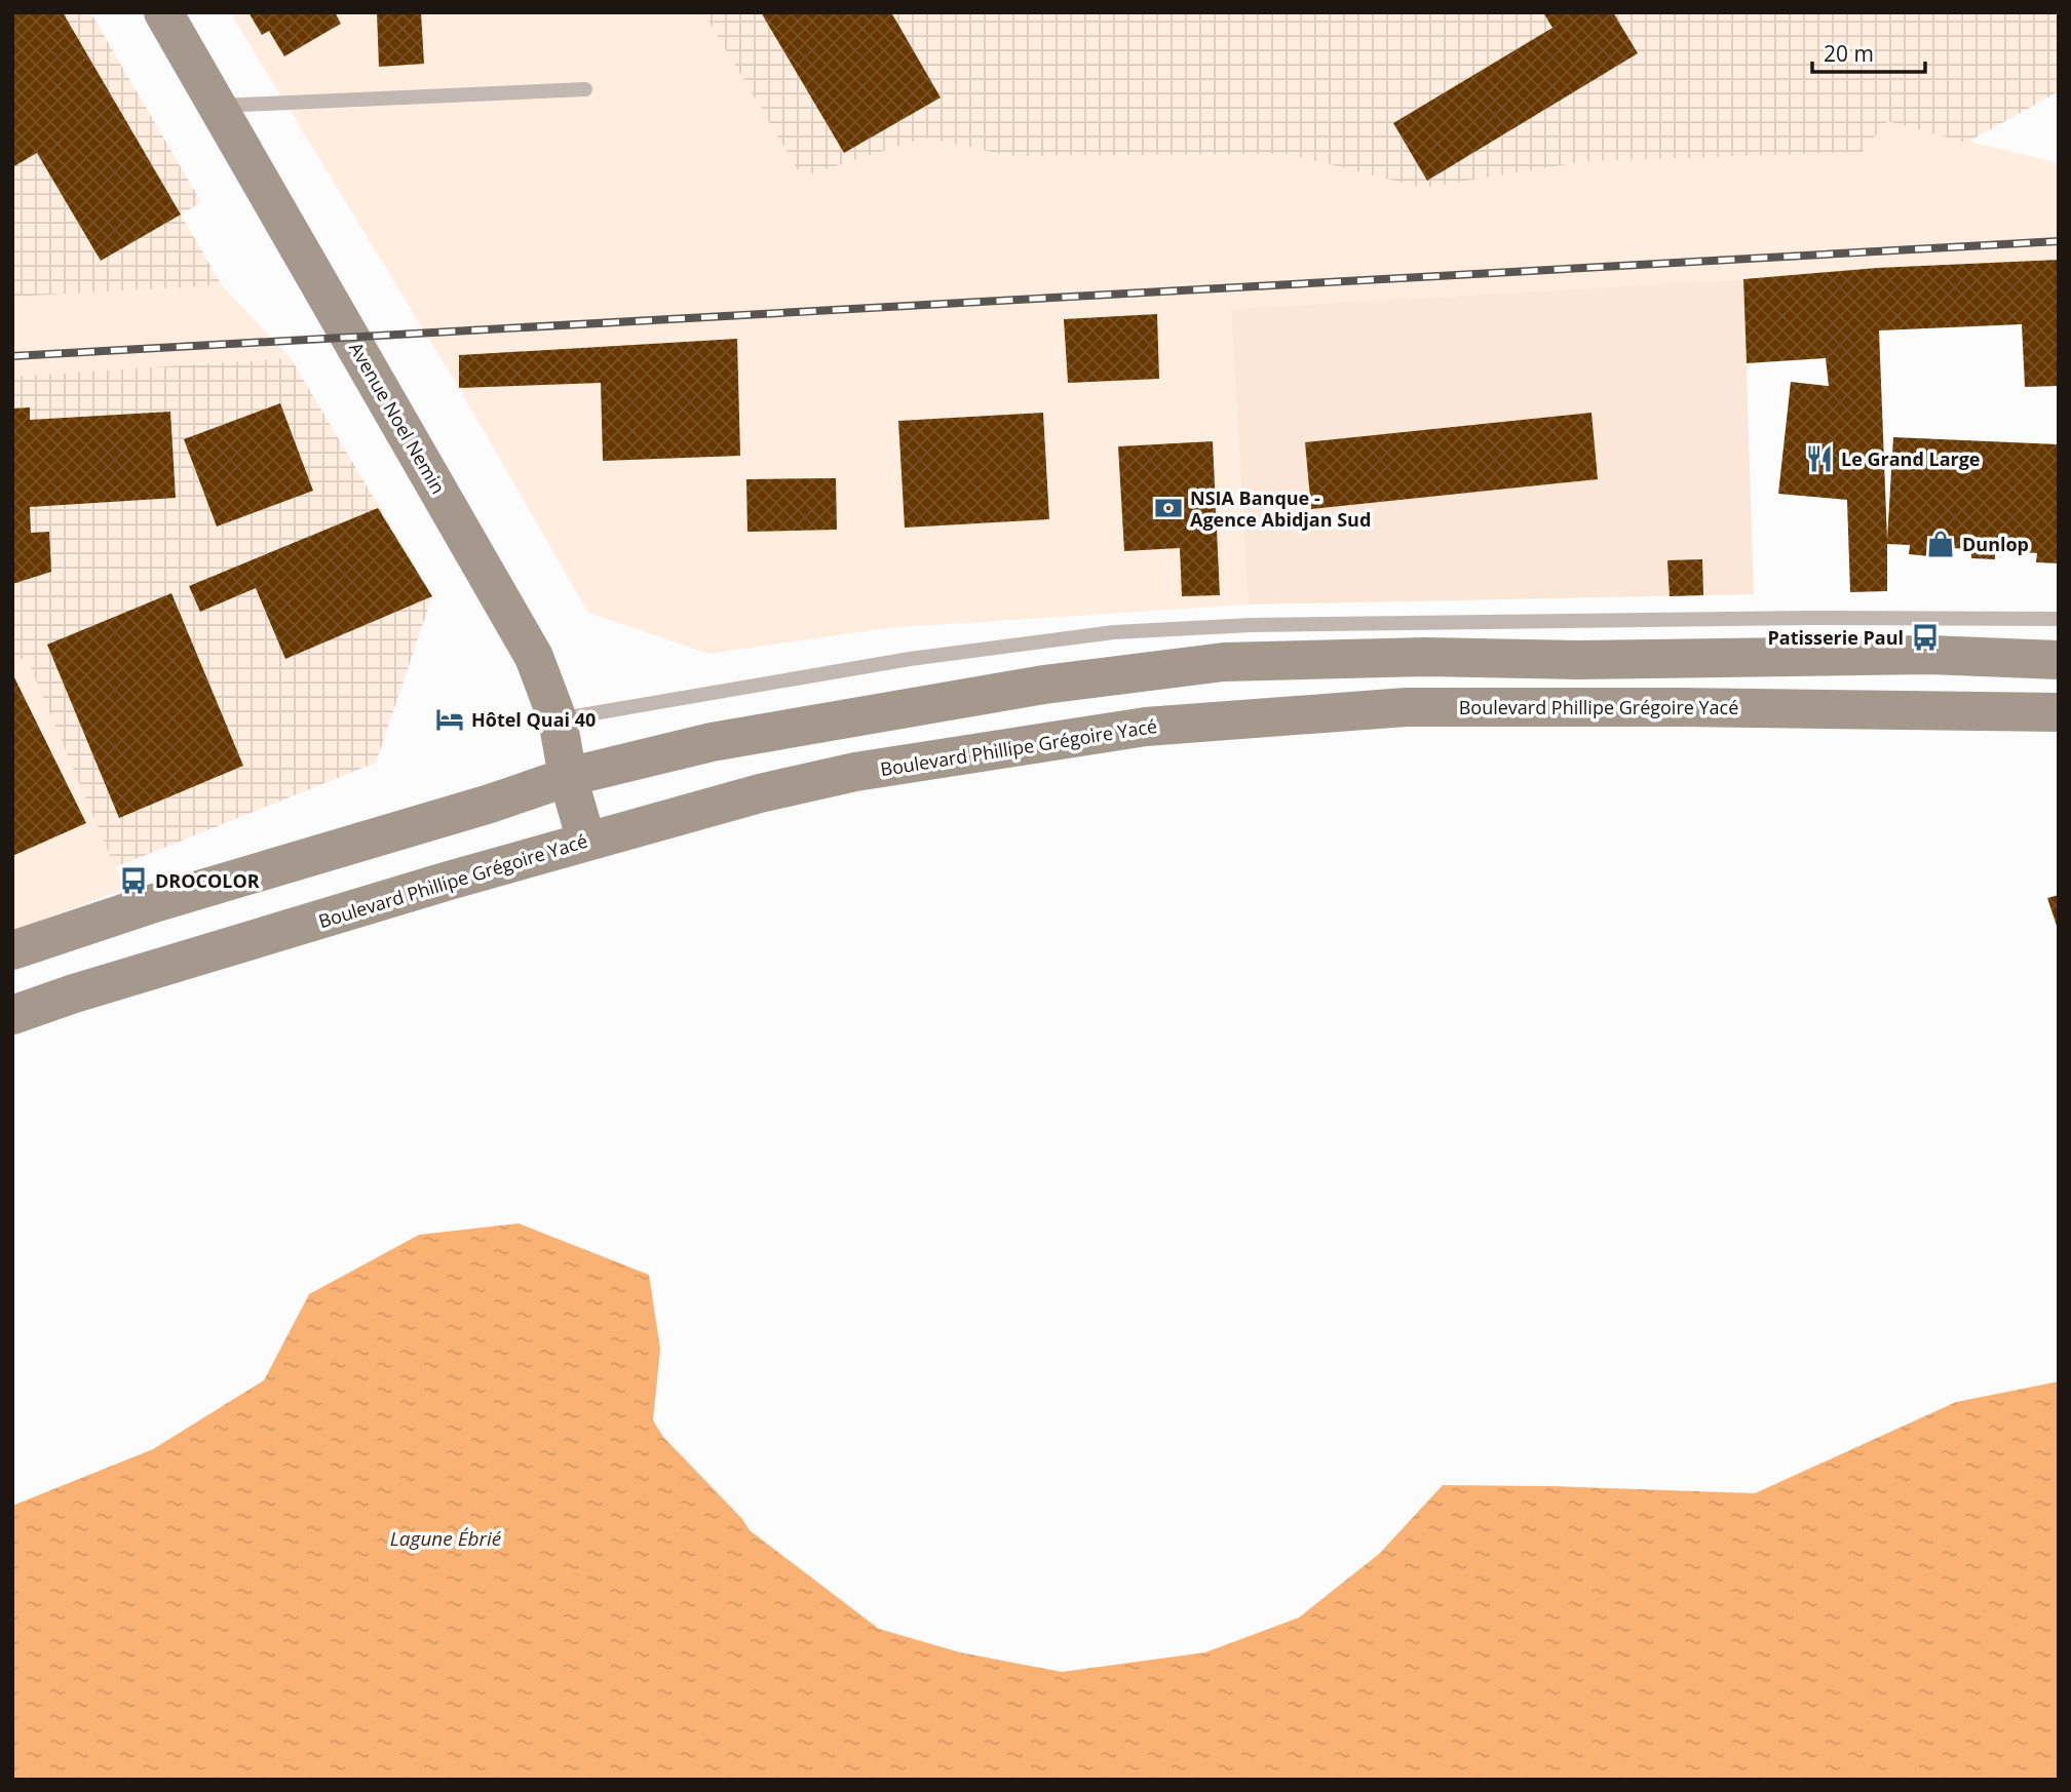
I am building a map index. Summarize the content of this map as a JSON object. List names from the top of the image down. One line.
{"streets":{"main road":["Avenue Noel Nemin","Boulevard Phillipe Grégoire Yacé"]},"crossings":[["Avenue Noel Nemin","Boulevard Phillipe Grégoire Yacé"]],"water":["Lagune Ébrié"],"places":{"restaurant":["Le Grand Large"],"bank":["NSIA Banque - Agence Abidjan Sud"],"shop":["Dunlop"],"bus stop":["Patisserie Paul","DROCOLOR"],"hotel":["Hôtel Quai 40"]},"scale_bar":"20 m"}
